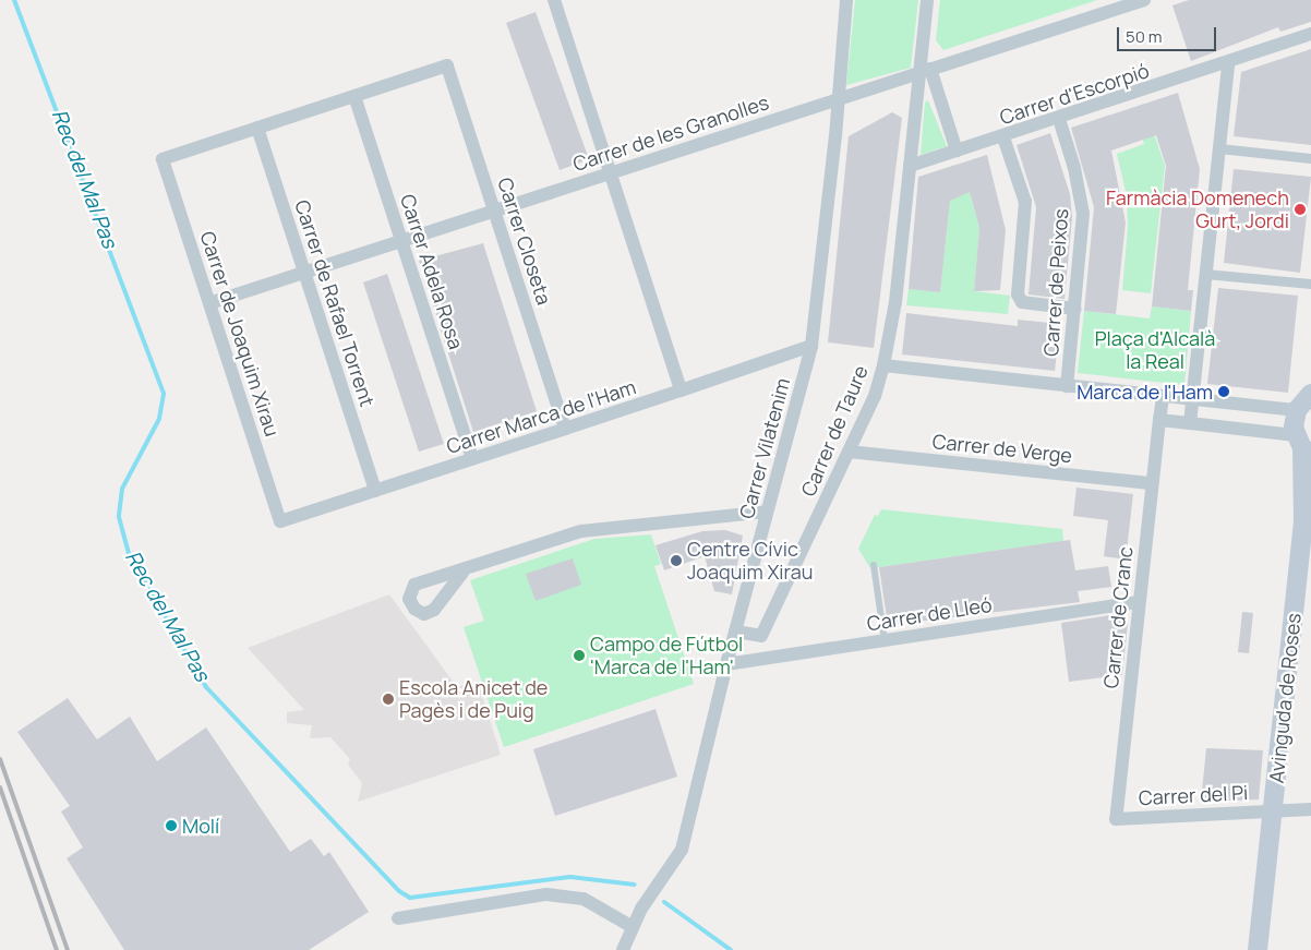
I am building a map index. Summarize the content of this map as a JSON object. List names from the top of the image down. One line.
{"streets":{"main road":["Avinguda de Roses"],"street":["Carrer d'Escorpió","Carrer de les Granolles","Carrer Closeta","Carrer Adela Rosa","Carrer de Peixos","Carrer de Rafael Torrent","Carrer de Joaquim Xirau","Carrer Marca de l'Ham","Carrer de Taure","Carrer Vilatenim","Carrer de Verge","Carrer de Lleó","Carrer de Cranc","Carrer del Pi"]},"crossings":[["Carrer d'Escorpió","Carrer de Peixos"],["Carrer d'Escorpió","Carrer de Taure"],["Carrer de les Granolles","Carrer Closeta"],["Carrer de les Granolles","Carrer Adela Rosa"],["Carrer de les Granolles","Carrer de Rafael Torrent"],["Carrer de les Granolles","Carrer de Joaquim Xirau"],["Carrer de les Granolles","Carrer de Taure"],["Carrer de les Granolles","Carrer Vilatenim"],["Carrer Closeta","Carrer Adela Rosa"],["Carrer Closeta","Carrer Marca de l'Ham"],["Carrer Adela Rosa","Carrer Marca de l'Ham"],["Carrer de Rafael Torrent","Carrer de Joaquim Xirau"],["Carrer de Rafael Torrent","Carrer Marca de l'Ham"],["Carrer de Joaquim Xirau","Carrer Marca de l'Ham"],["Carrer Marca de l'Ham","Carrer Vilatenim"],["Carrer de Taure","Carrer de Verge"],["Carrer Vilatenim","Carrer de Lleó"],["Carrer de Verge","Carrer de Cranc"],["Carrer de Lleó","Carrer de Cranc"],["Carrer de Cranc","Carrer del Pi"],["Avinguda de Roses","Carrer del Pi"]],"water":["Rec del Mal Pas"],"parks":["Plaça d'Alcalà la Real"],"places":["Farmàcia Domenech Gurt, Jordi","Marca de l'Ham","Centre Cívic Joaquim Xirau","Campo de Fútbol 'Marca de l'Ham'","Escola Anicet de Pagès i de Puig","Molí"],"scale_bar":"50 m"}
